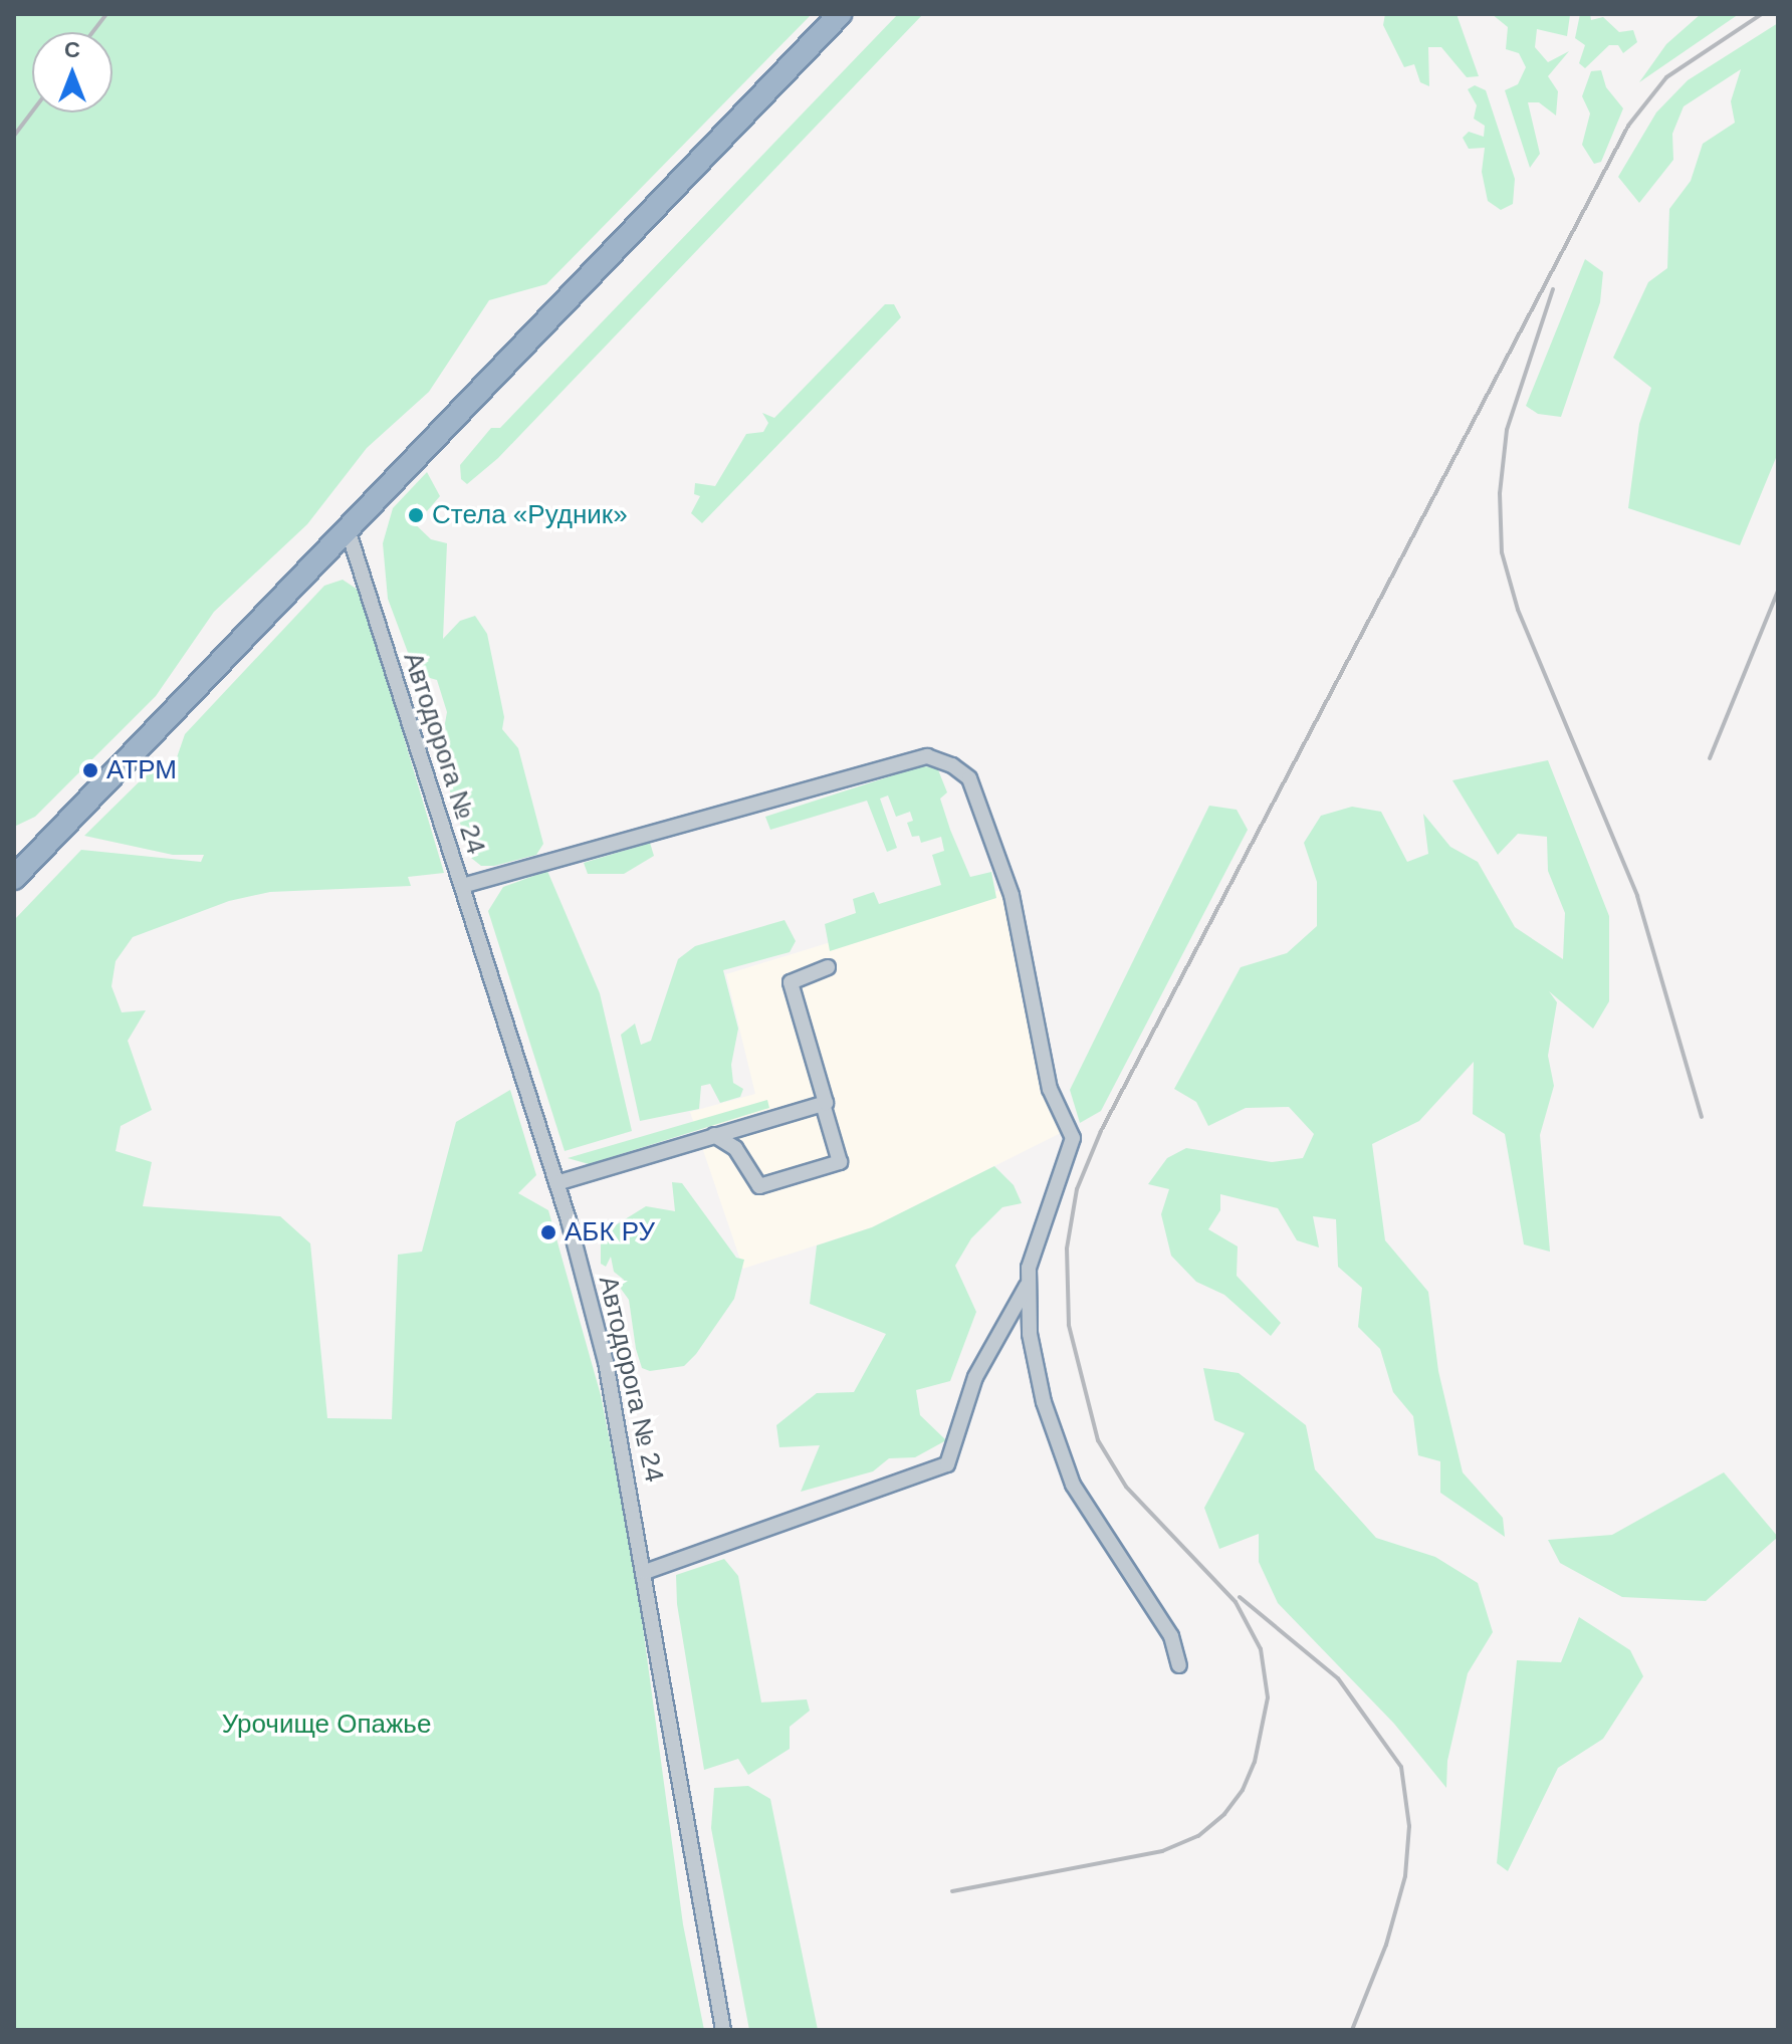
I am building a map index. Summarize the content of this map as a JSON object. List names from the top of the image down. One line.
{"streets":{"street":["Автодорога № 24"]},"parks":["Урочище Опажье"],"places":["Стела «Рудник»","АТРМ","АБК РУ"],"north":"top"}
